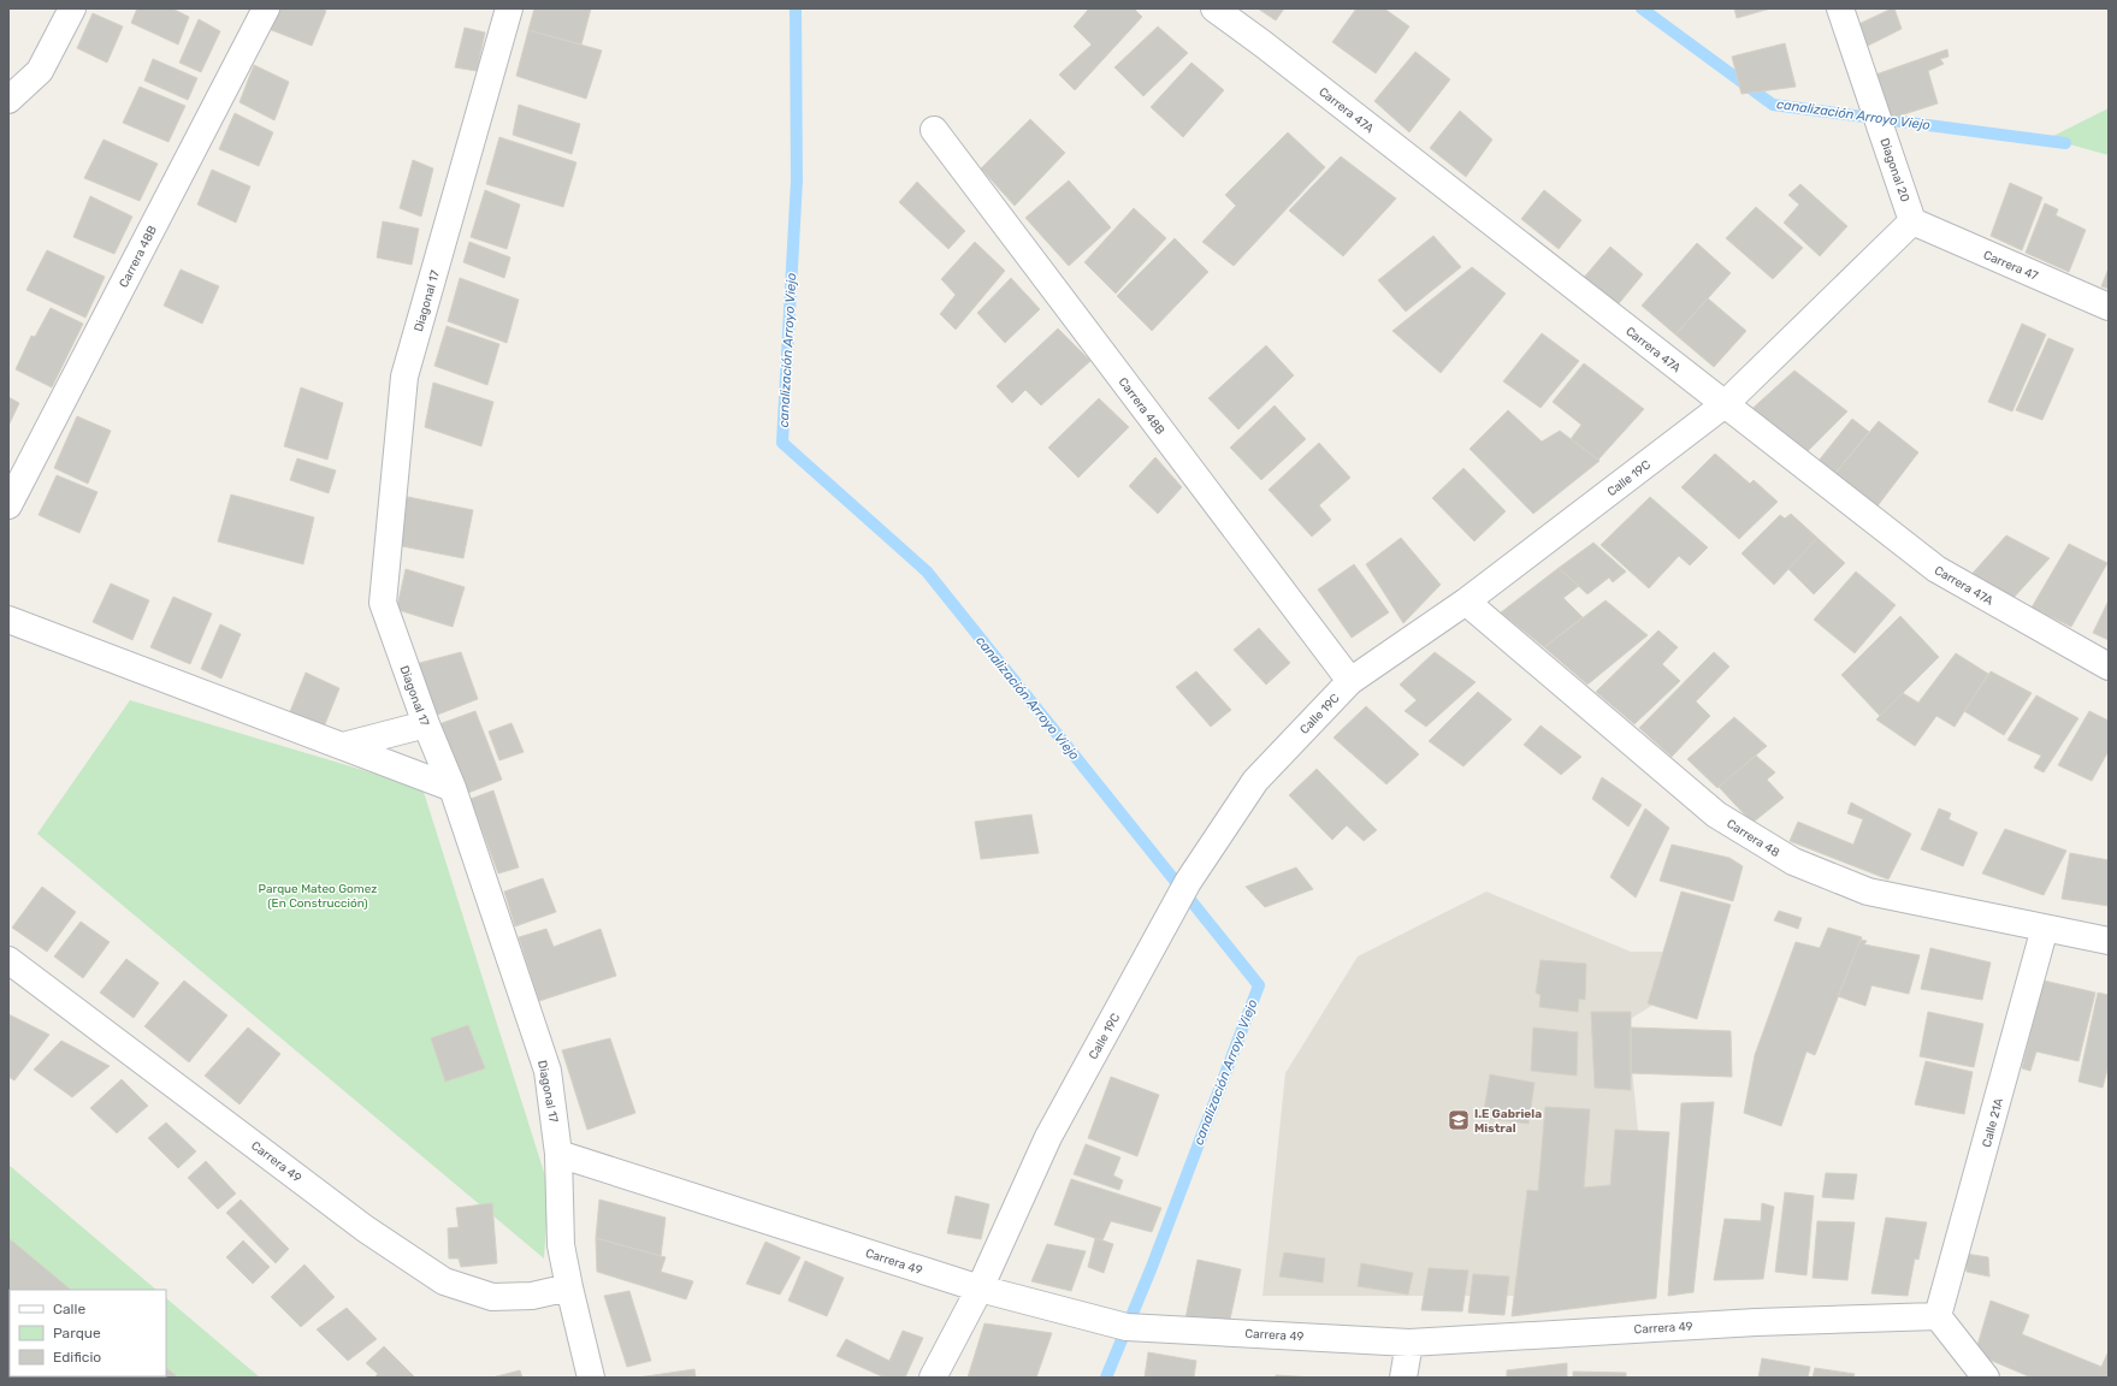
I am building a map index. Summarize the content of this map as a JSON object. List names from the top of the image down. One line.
{"streets":{"street":["Carrera 47A","Diagonal 20","Carrera 48B","Carrera 47","Diagonal 17","Calle 19C","Carrera 48","Calle 21A","Carrera 49"]},"crossings":[["Carrera 47A","Calle 19C"],["Diagonal 20","Carrera 47"],["Diagonal 20","Calle 19C"],["Carrera 48B","Calle 19C"],["Carrera 47","Calle 19C"],["Diagonal 17","Carrera 49"],["Calle 19C","Carrera 48"],["Calle 19C","Carrera 49"],["Carrera 48","Calle 21A"],["Calle 21A","Carrera 49"]],"water":["canalización Arroyo Viejo"],"parks":["Parque Mateo Gomez (En Construcción)"],"places":{"school or university":["I.E Gabriela Mistral"]},"legend":["Calle","Parque","Edificio"]}
